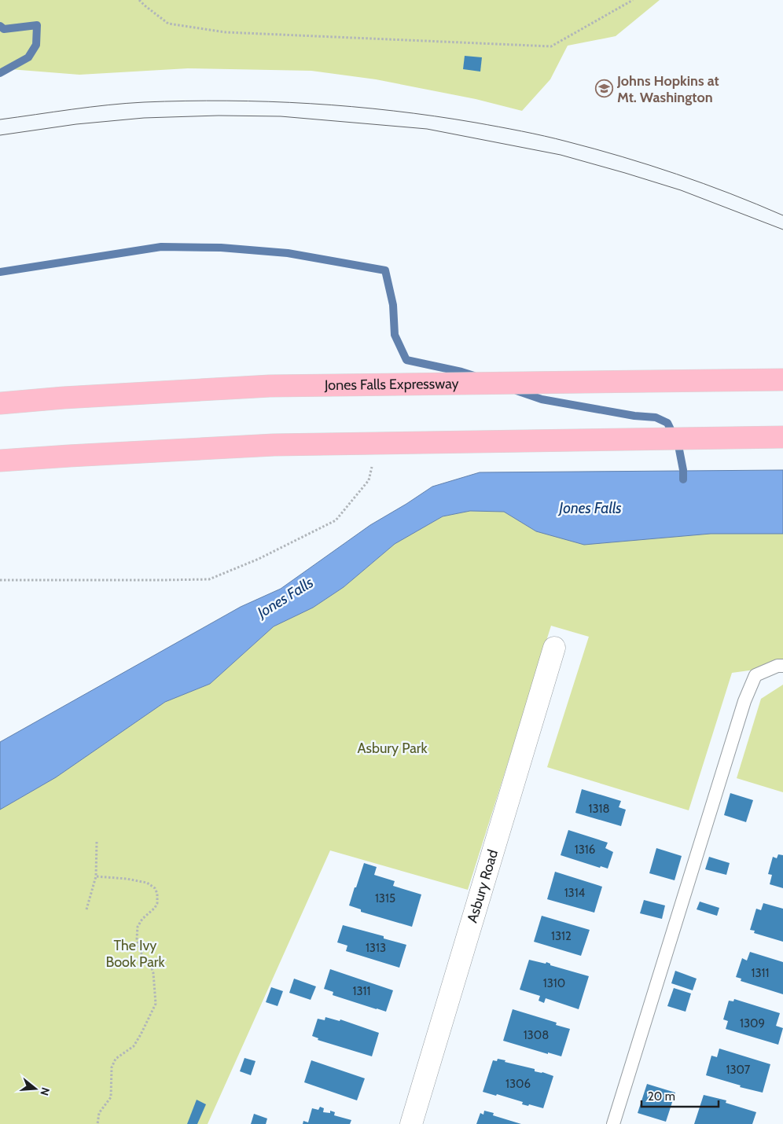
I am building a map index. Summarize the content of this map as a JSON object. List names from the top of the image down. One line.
{"streets":{"highway":["Jones Falls Expressway"],"street":["Asbury Road"]},"water":["Jones Falls"],"parks":["Asbury Park","The Ivy Book Park"],"places":{"school or university":["Johns Hopkins at Mt. Washington"]},"house_numbers":["1318","1316","1314","1315","1312","1313","1311","1310","1311","1309","1308","1307","1306"],"scale_bar":"20 m","north":"right"}
